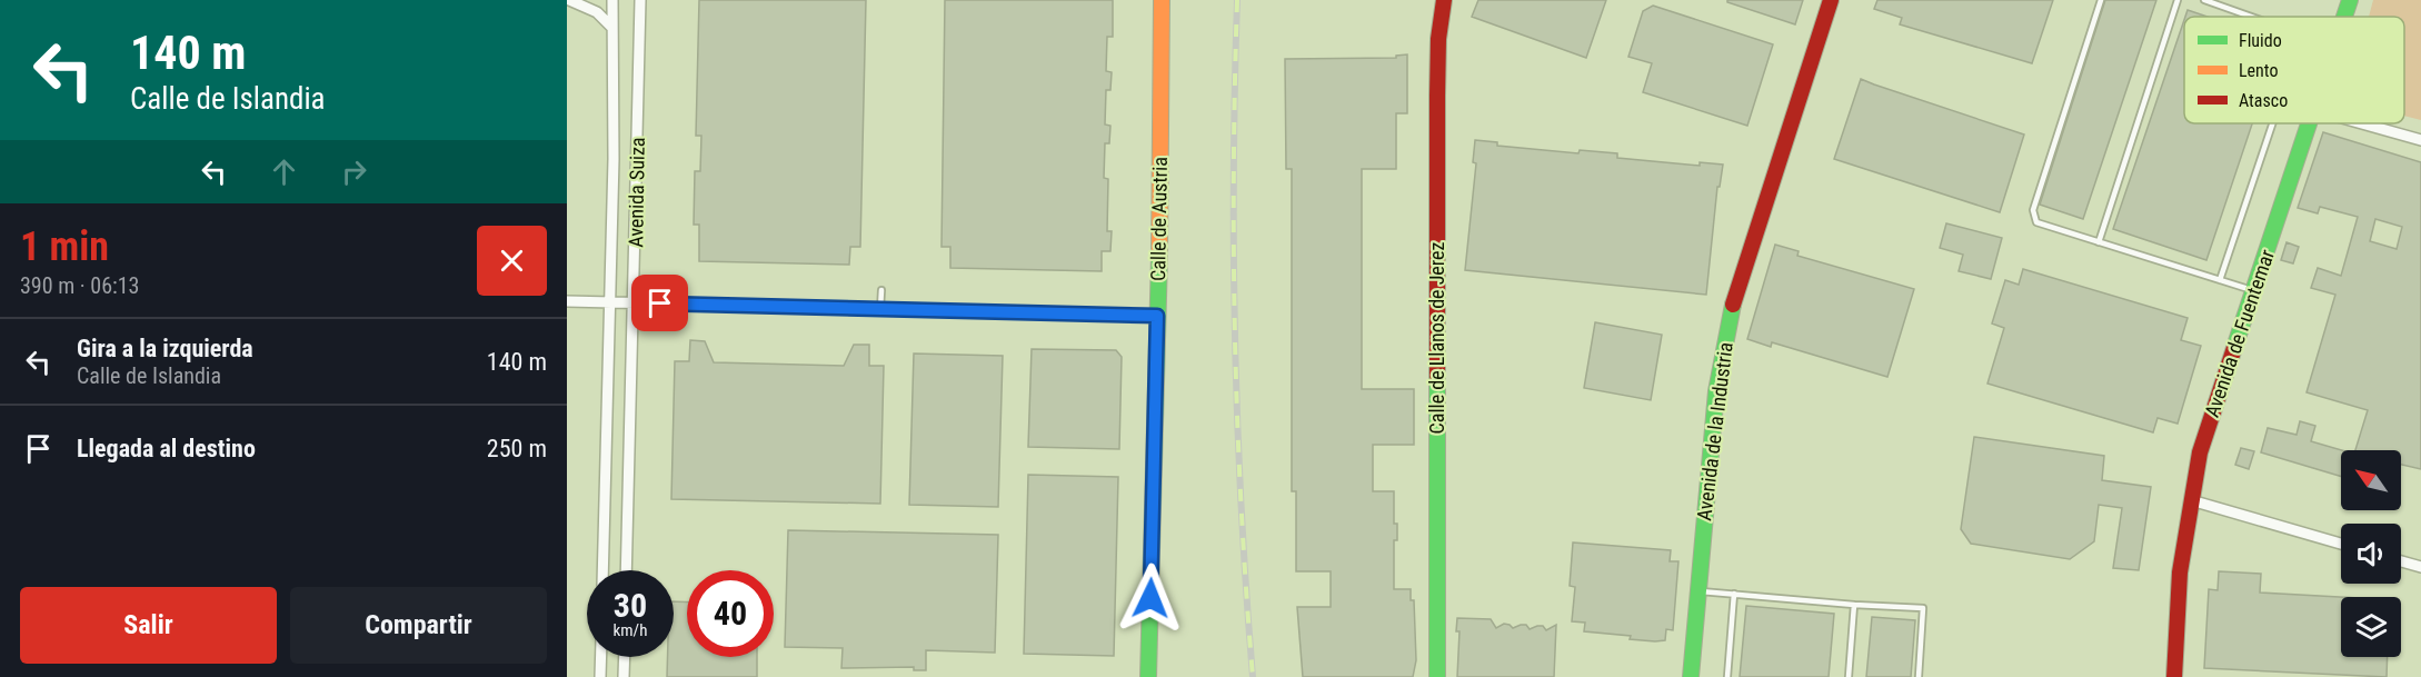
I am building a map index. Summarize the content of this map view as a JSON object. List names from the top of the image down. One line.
{"streets":{"street":["Avenida Suiza","Calle de Austria","Avenida de Fuentemar","Calle de Llanos de Jerez","Avenida de la Industria"]},"legend":["Fluido","Lento","Atasco"],"north":"top left","page":{"turn":["140 m","Calle de Islandia"],"heading":["1 min","390 m · 06:13"],"list":[{"name":"Gira a la izquierda","note":"Calle de Islandia","value":"140 m"},{"name":"Llegada al destino","value":"250 m"}],"speed":"30 km/h","limit":"40","buttons":["Salir","Compartir"]}}
